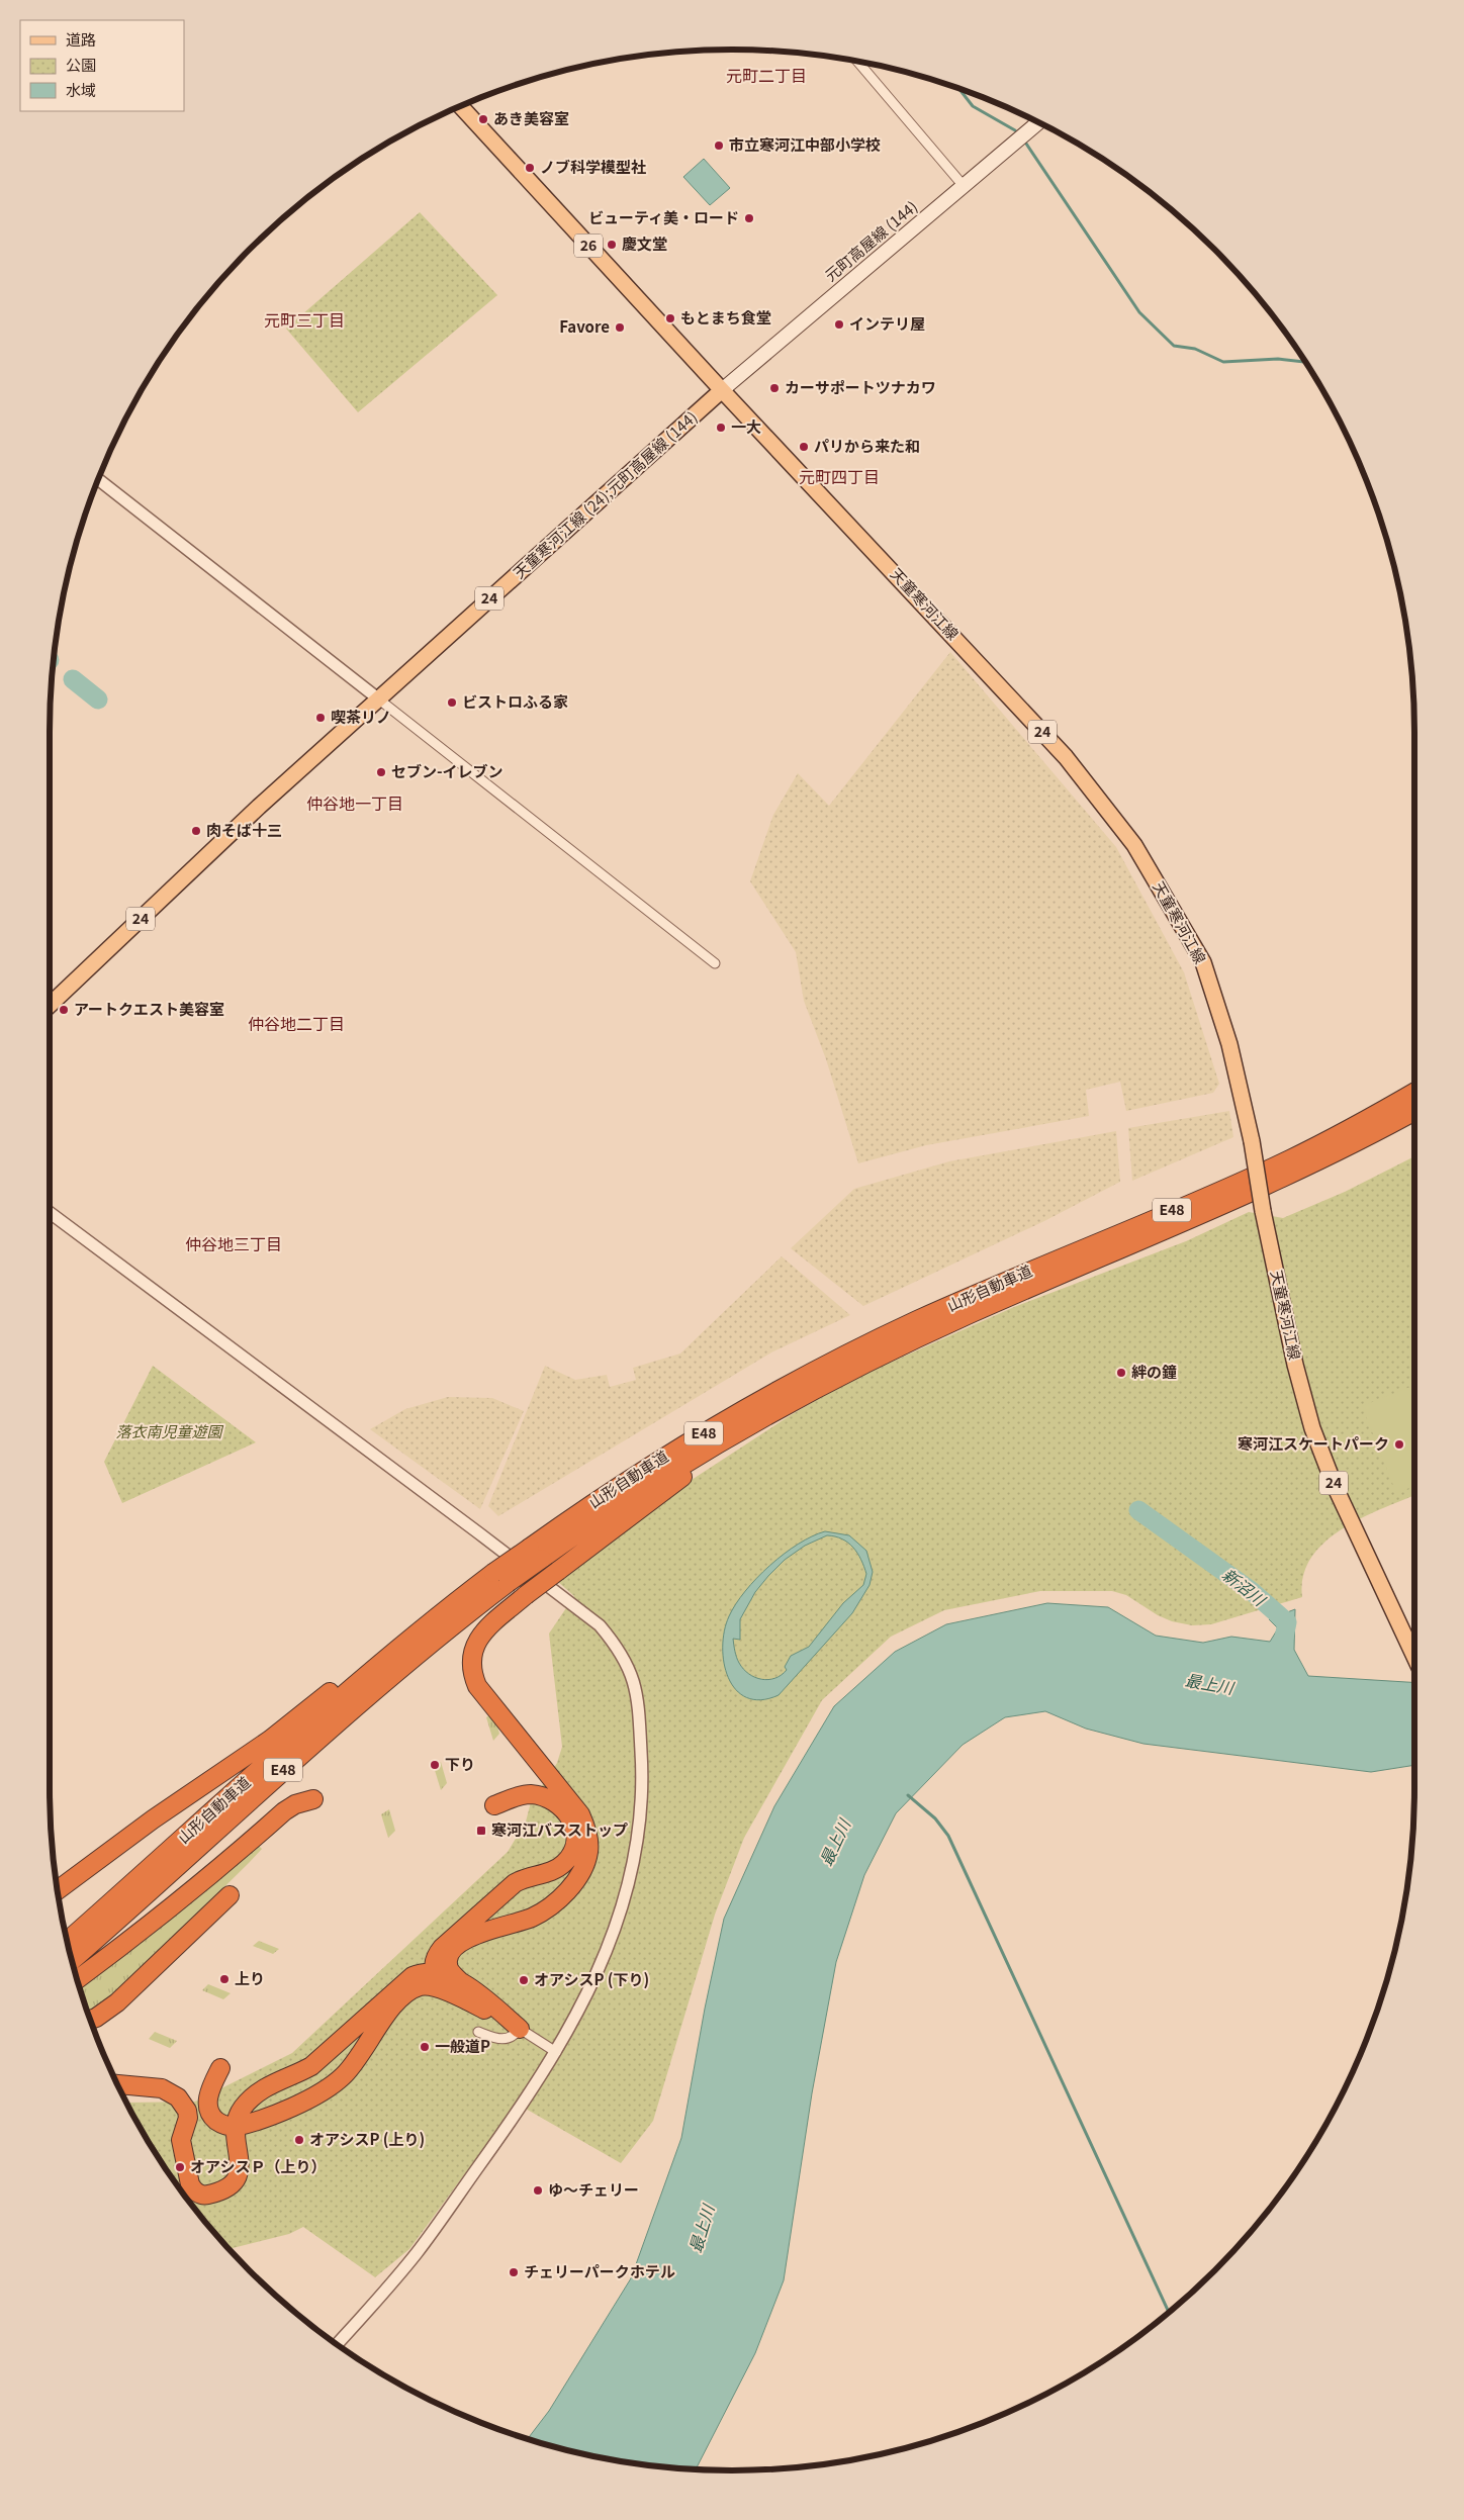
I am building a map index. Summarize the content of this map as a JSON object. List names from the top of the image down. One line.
{"streets":{"highway":["E48","山形自動車道"],"main road":["元町高屋線 (144)","26","天童寒河江線 (24);元町高屋線 (144)","24","天童寒河江線"]},"crossings":[["元町高屋線 (144)","26"],["元町高屋線 (144)","天童寒河江線 (24);元町高屋線 (144)"],["元町高屋線 (144)","天童寒河江線"],["26","天童寒河江線 (24);元町高屋線 (144)"],["26","天童寒河江線"],["天童寒河江線 (24);元町高屋線 (144)","天童寒河江線"]],"districts":["元町二丁目","元町三丁目","元町四丁目","仲谷地一丁目","仲谷地二丁目","仲谷地三丁目"],"water":["新沼川","最上川"],"parks":["落衣南児童遊園"],"places":{"other":["あき美容室","市立寒河江中部小学校","ノブ科学模型社","ビューティ美・ロード","慶文堂","もとまち食堂","インテリ屋","Favore","カーサポートツナカワ","一大","パリから来た和","ビストロふる家","喫茶リノ","セブン-イレブン","肉そば十三","アートクエスト美容室","絆の鐘","寒河江スケートパーク","下り","上り","オアシスP (下り)","一般道P","オアシスP (上り)","オアシスＰ（上り）","ゆ～チェリー","チェリーパークホテル"],"transit":["寒河江バスストップ"]},"legend":["道路","公園","水域"]}
